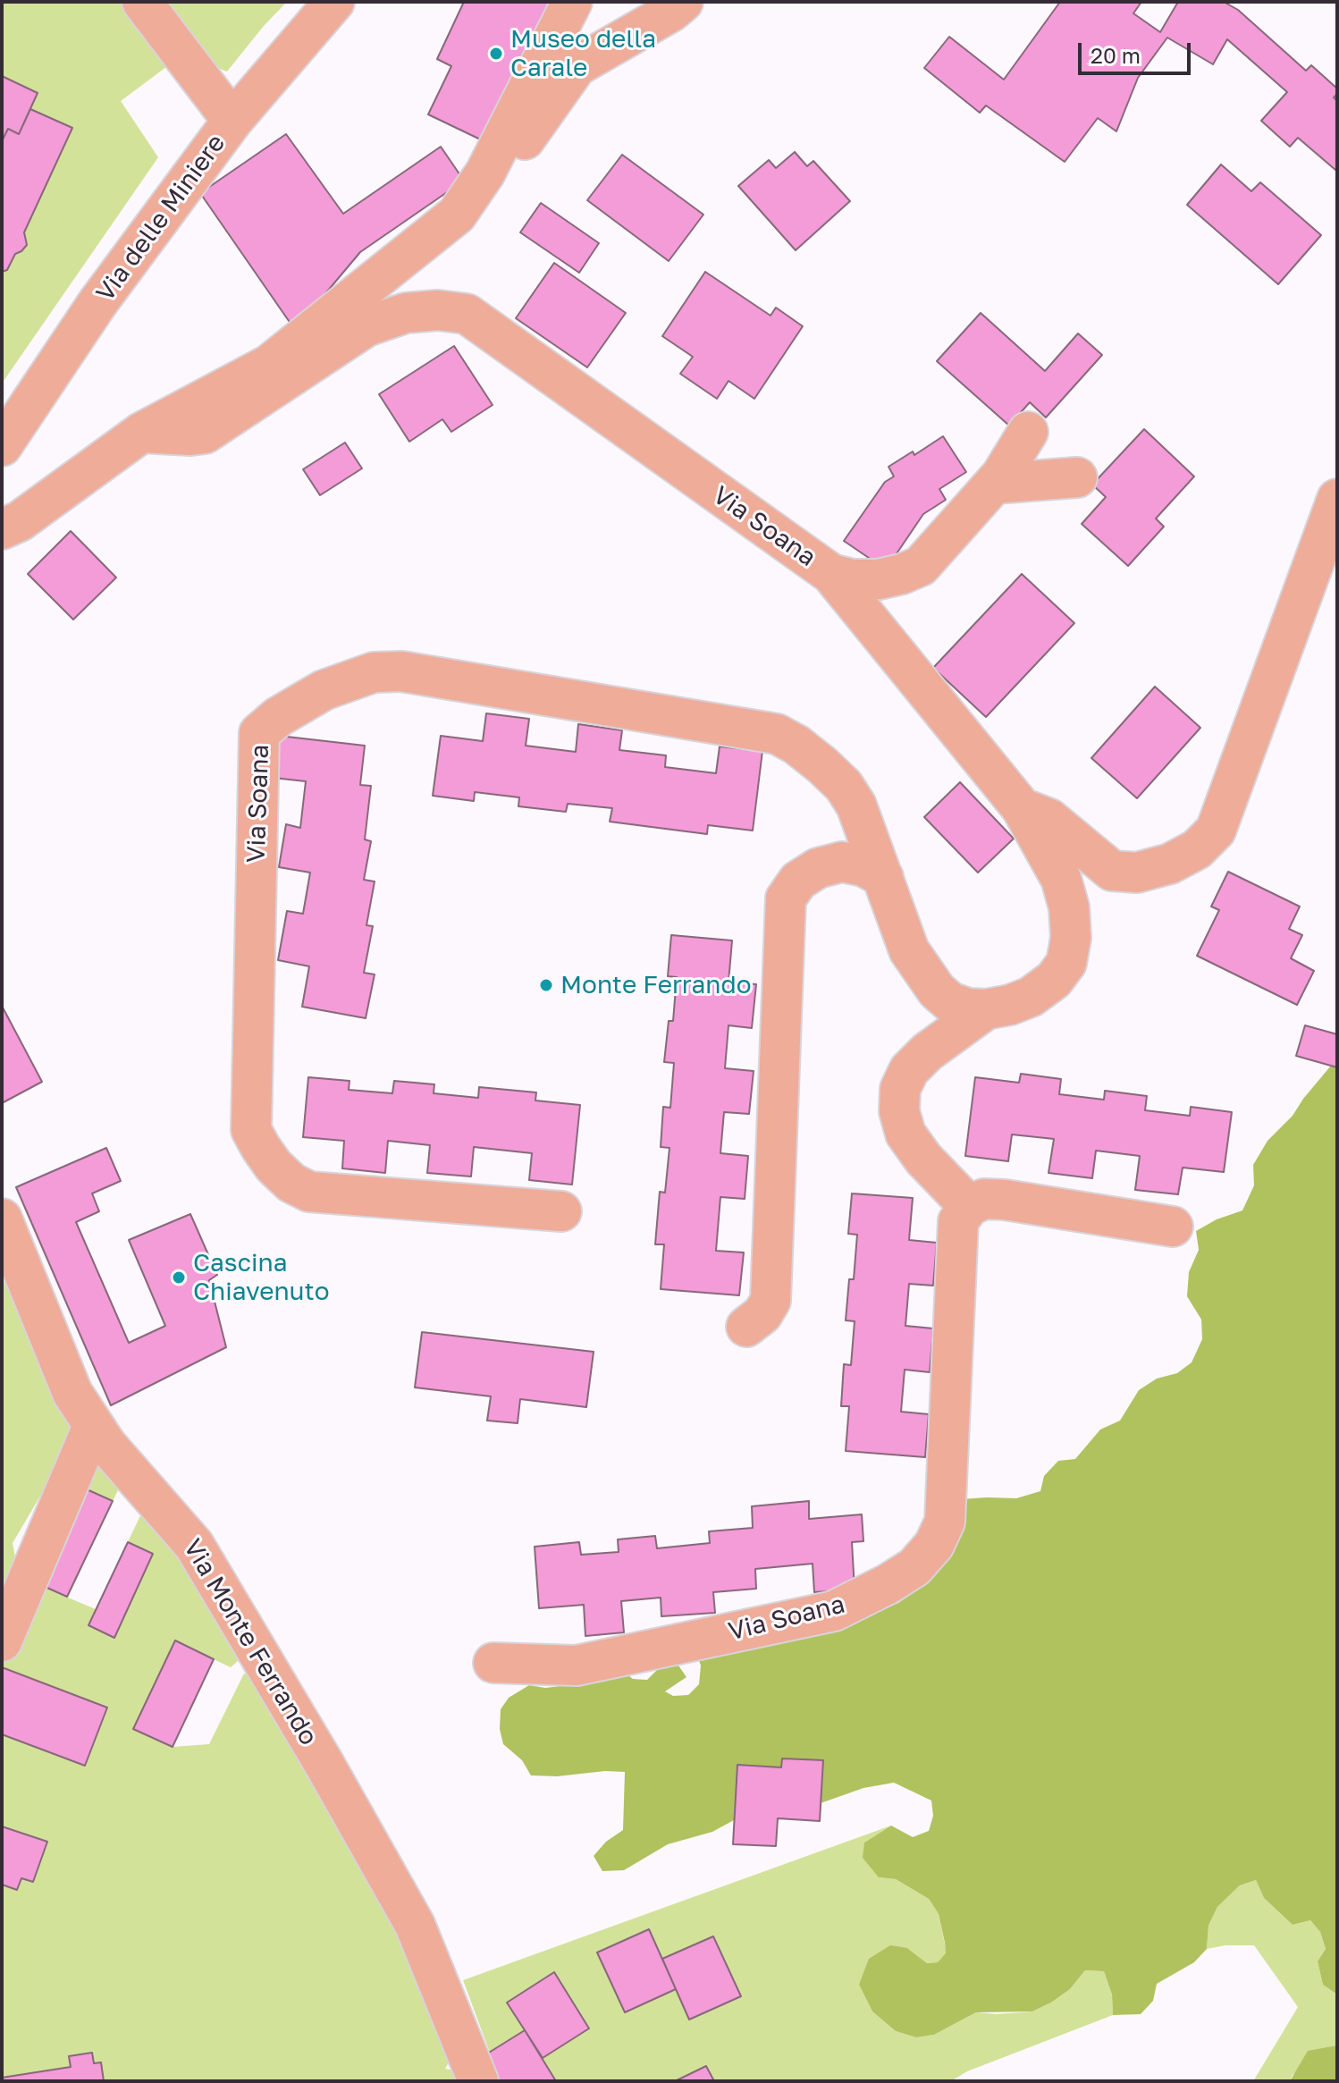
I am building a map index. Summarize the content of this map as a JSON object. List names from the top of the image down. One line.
{"streets":{"street":["Via delle Miniere","Via Soana","Via Monte Ferrando"]},"places":["Museo della Carale","Monte Ferrando","Cascina Chiavenuto"],"scale_bar":"20 m"}
